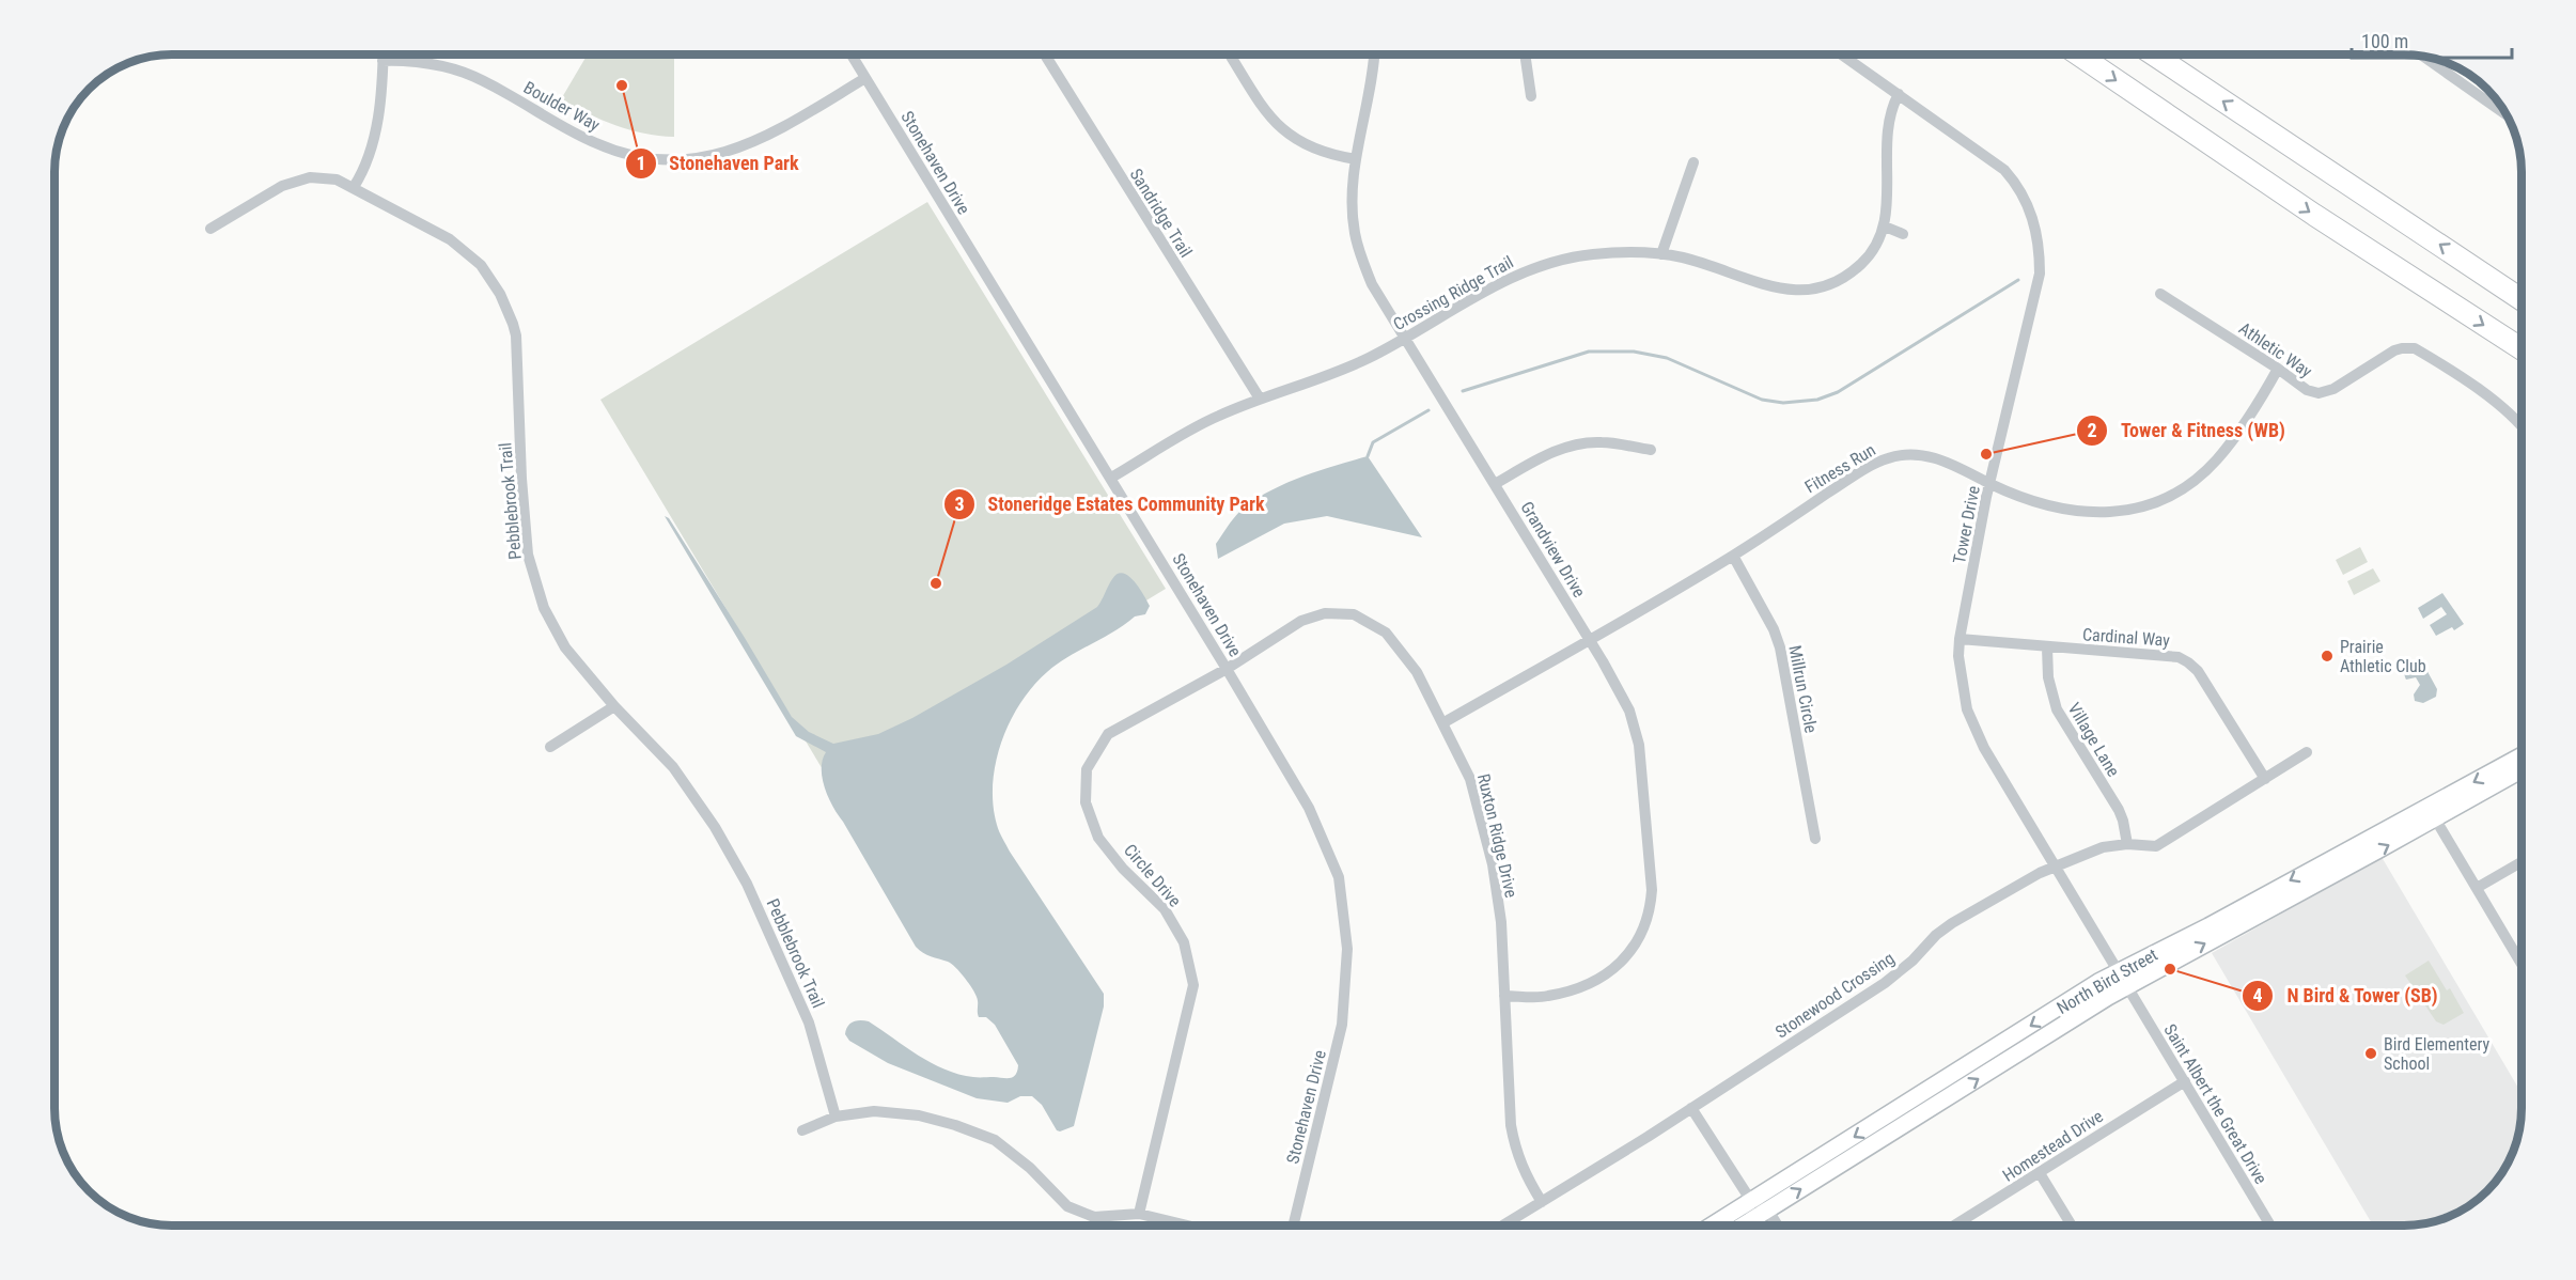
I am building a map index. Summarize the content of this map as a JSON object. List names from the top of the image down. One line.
{"streets":{"street":["Boulder Way","Stonehaven Drive","Sandridge Trail","Crossing Ridge Trail","Athletic Way","Fitness Run","Pebblebrook Trail","Tower Drive","Grandview Drive","Cardinal Way","Millrun Circle","Village Lane","Ruxton Ridge Drive","Circle Drive","North Bird Street","Stonewood Crossing","Saint Albert the Great Drive","Homestead Drive"]},"crossings":[["Boulder Way","Stonehaven Drive"],["Stonehaven Drive","Crossing Ridge Trail"],["Stonehaven Drive","Ruxton Ridge Drive"],["Stonehaven Drive","Circle Drive"],["Sandridge Trail","Crossing Ridge Trail"],["Crossing Ridge Trail","Grandview Drive"],["Athletic Way","Fitness Run"],["Fitness Run","Tower Drive"],["Fitness Run","Grandview Drive"],["Fitness Run","Millrun Circle"],["Fitness Run","Ruxton Ridge Drive"],["Tower Drive","Cardinal Way"],["Tower Drive","North Bird Street"],["Tower Drive","Stonewood Crossing"],["Tower Drive","Saint Albert the Great Drive"],["Grandview Drive","Ruxton Ridge Drive"],["Cardinal Way","Village Lane"],["Cardinal Way","Stonewood Crossing"],["Village Lane","Stonewood Crossing"],["Ruxton Ridge Drive","Circle Drive"],["Ruxton Ridge Drive","Stonewood Crossing"],["North Bird Street","Saint Albert the Great Drive"],["Saint Albert the Great Drive","Homestead Drive"]],"places":["Stonehaven Park","Tower & Fitness (WB)","Stoneridge Estates Community Park","Prairie Athletic Club","N Bird & Tower (SB)","Bird Elementery School"],"scale_bar":"100 m"}
